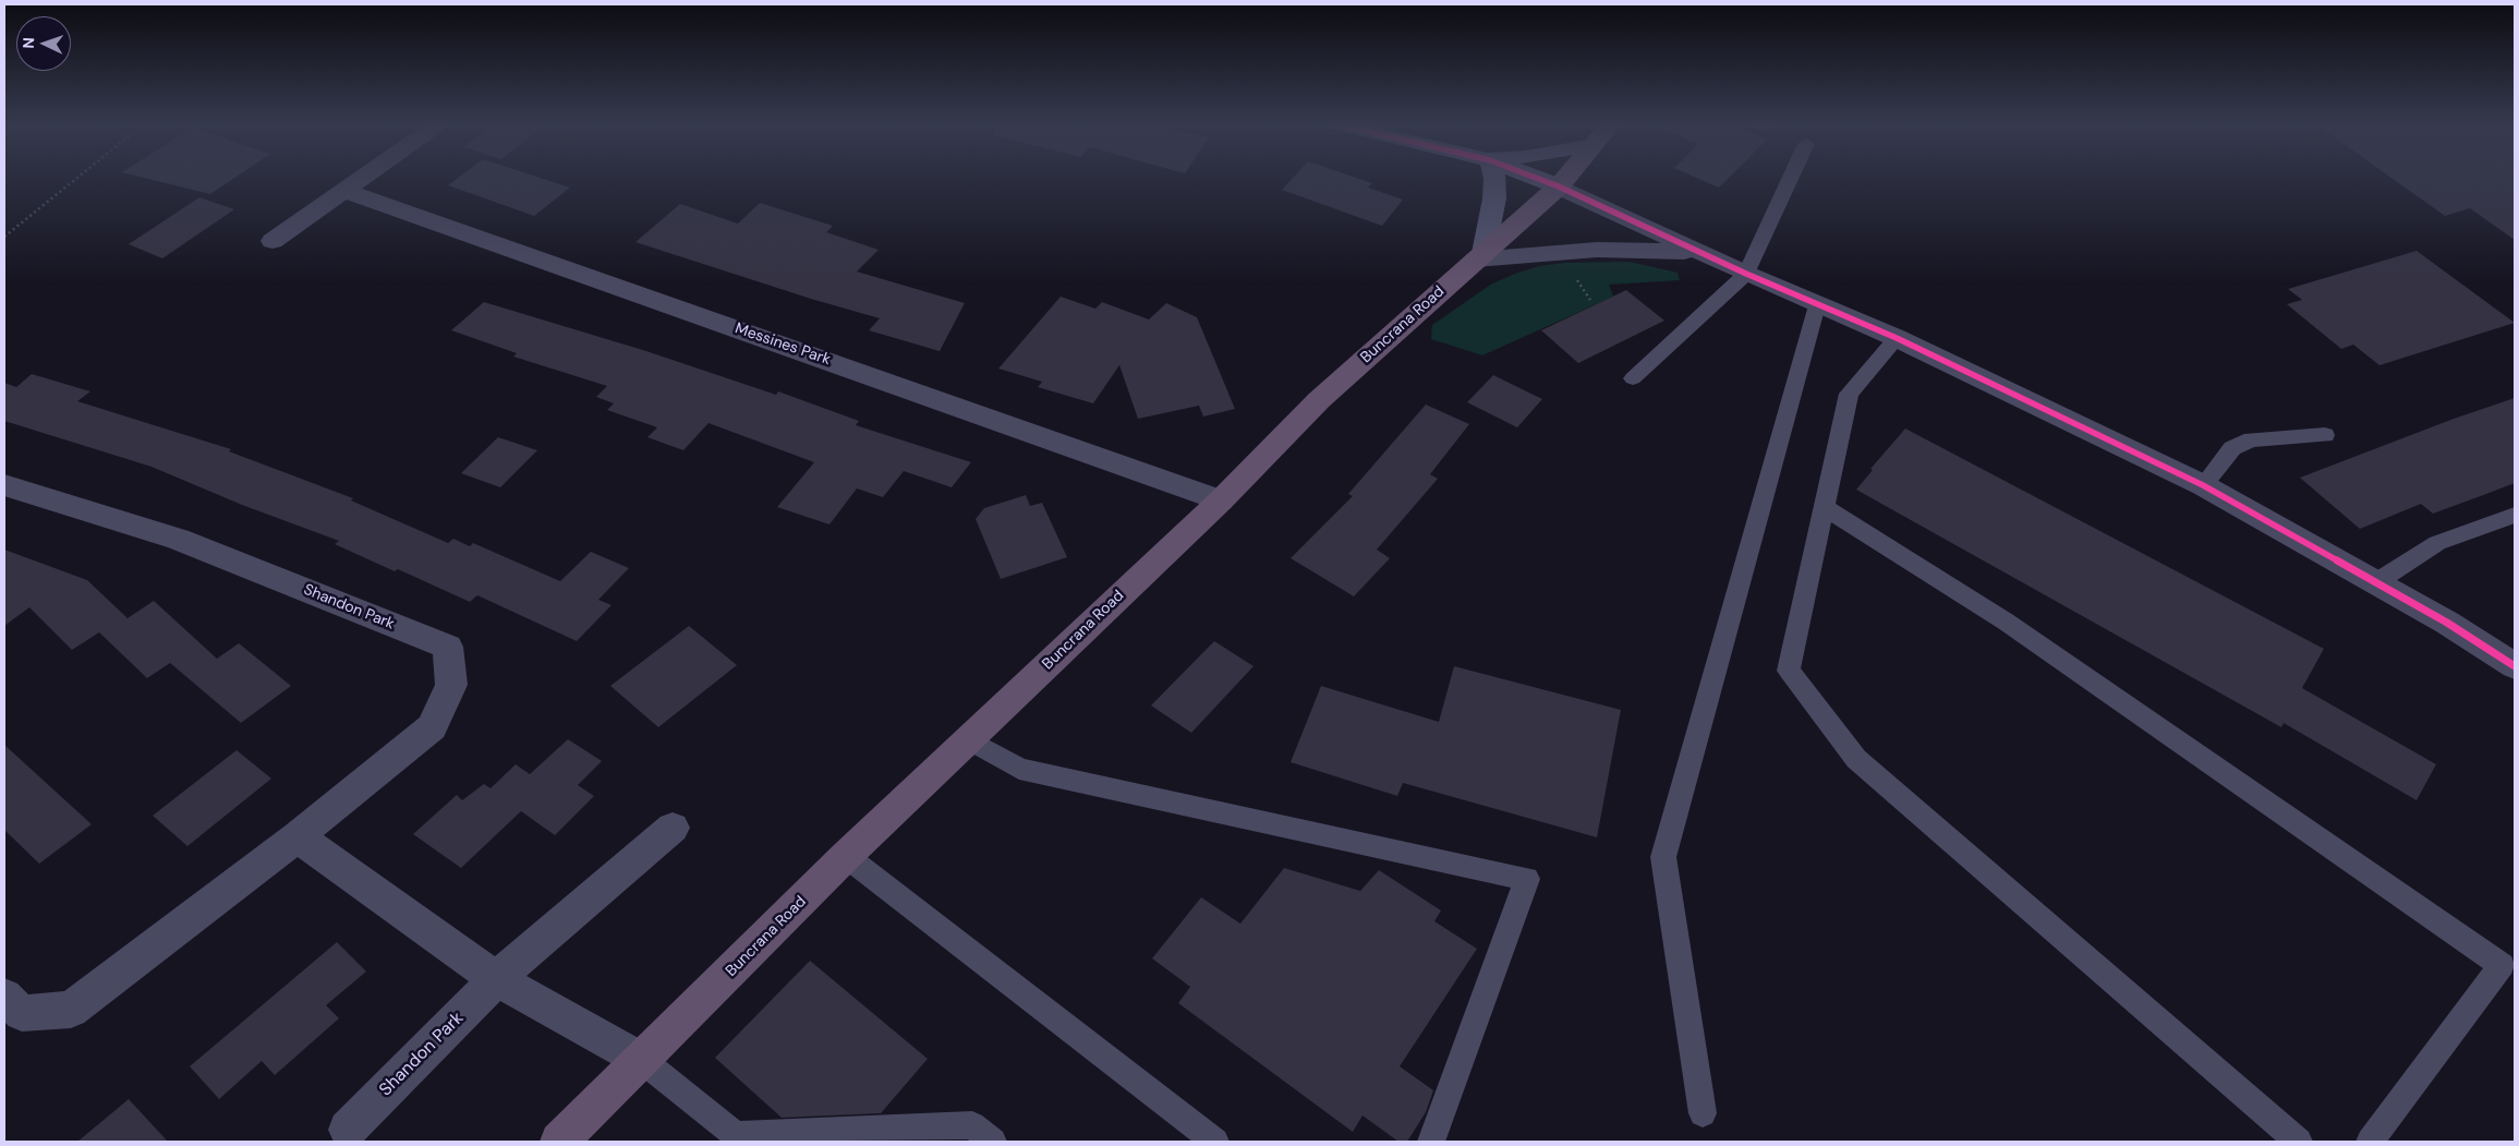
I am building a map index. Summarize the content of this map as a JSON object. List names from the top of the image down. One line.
{"streets":{"highway":["Buncrana Road"],"street":["Messines Park","Shandon Park"]},"crossings":[["Buncrana Road","Messines Park"]],"north":"left"}
